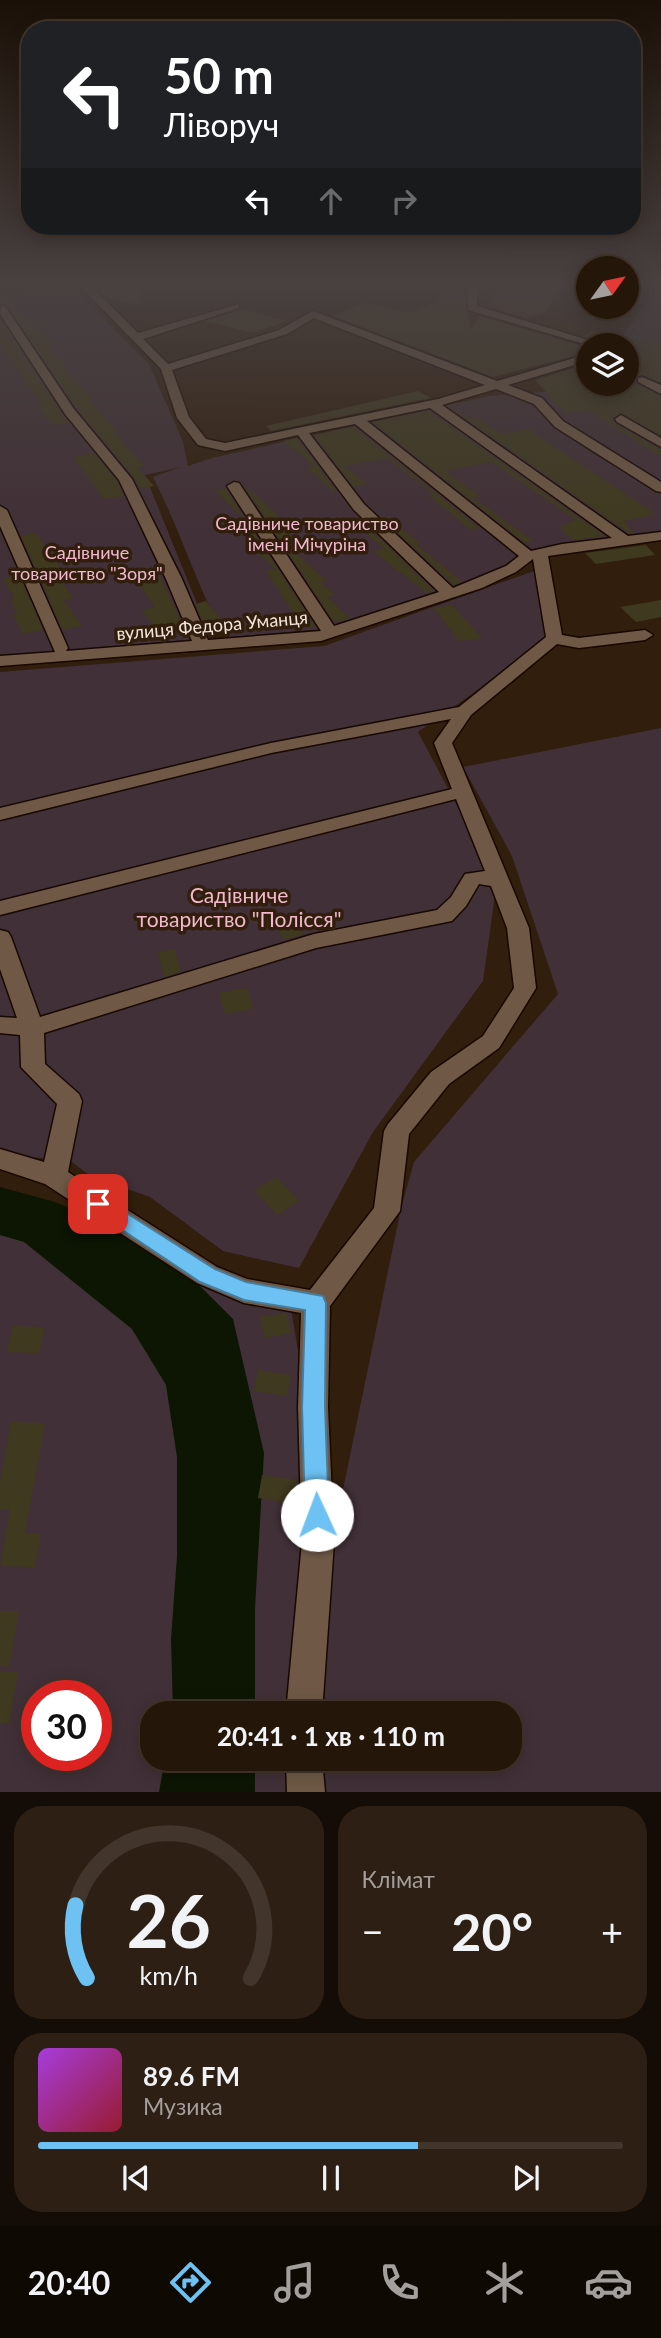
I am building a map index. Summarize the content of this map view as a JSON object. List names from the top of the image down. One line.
{"streets":{"street":["вулиця Федора Уманця"]},"parks":["Садівниче товариство імені Мічуріна","Садівниче товариство \"Зоря\"","Садівниче товариство \"Полісся\""],"north":"top right","page":{"turn":["50 m","Ліворуч"],"limit":"30","trip":"20:41 · 1 хв · 110 m","tile":"Клімат","heat":["−","20°","+"],"song":["89.6 FM","Музика"],"tabs":"20:40","gauge":["26","km/h"]}}
